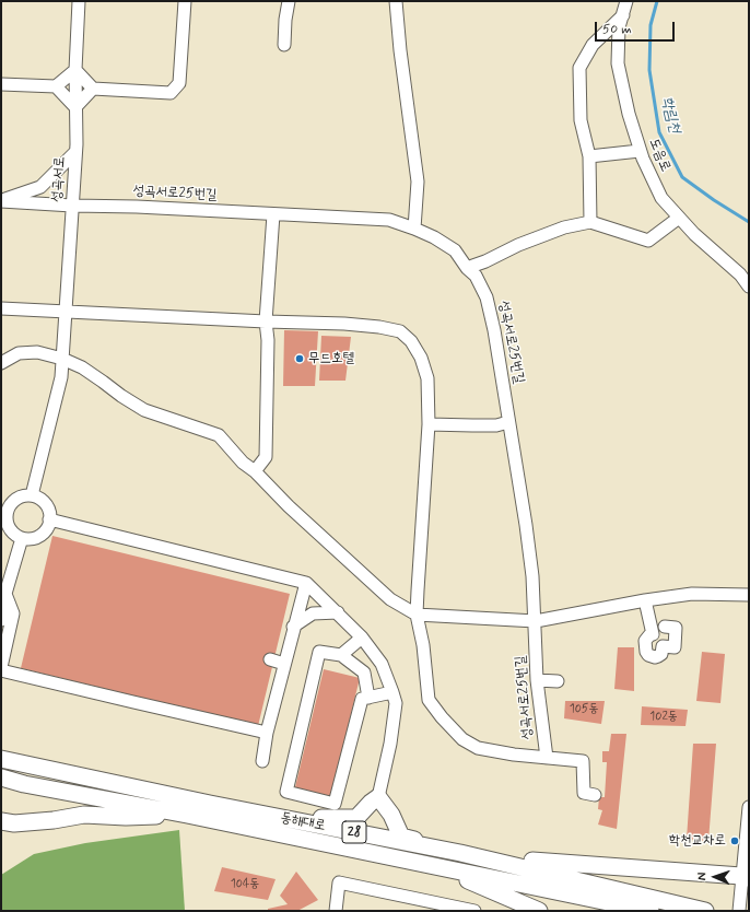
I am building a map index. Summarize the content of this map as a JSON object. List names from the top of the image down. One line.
{"streets":{"main road":["동해대로","28"],"street":["도음로","성곡서로","성곡서로25번길"]},"crossings":[["성곡서로","성곡서로25번길"]],"water":["학림천"],"places":["무드호텔","학천교차로"],"house_numbers":["105동","102동","104동"],"scale_bar":"50 m","north":"left"}
